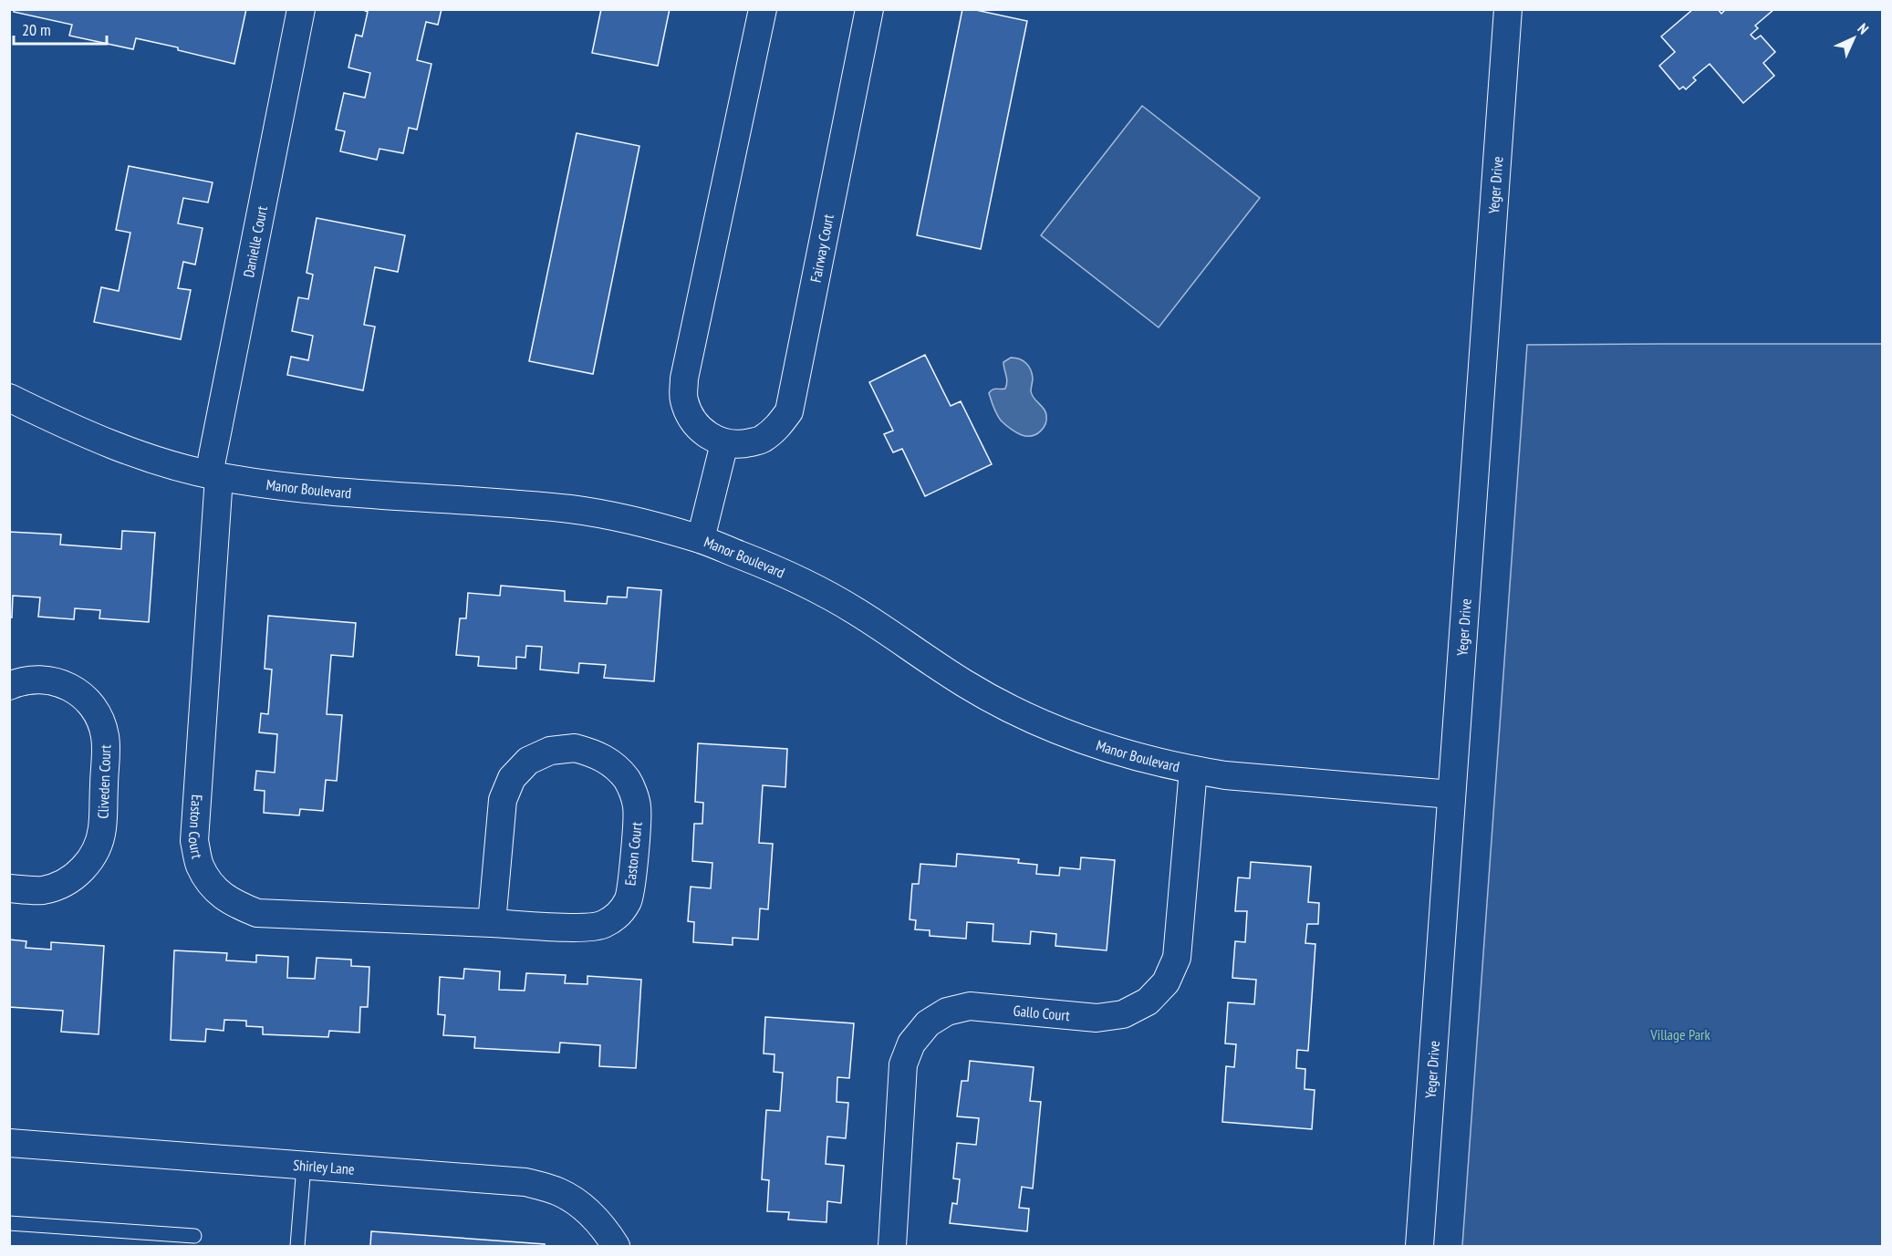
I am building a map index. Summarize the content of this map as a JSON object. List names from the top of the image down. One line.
{"streets":{"street":["Yeger Drive","Danielle Court","Fairway Court","Manor Boulevard","Cliveden Court","Easton Court","Gallo Court","Shirley Lane"]},"crossings":[["Yeger Drive","Manor Boulevard"],["Danielle Court","Manor Boulevard"],["Danielle Court","Easton Court"],["Manor Boulevard","Easton Court"],["Manor Boulevard","Gallo Court"]],"parks":["Village Park"],"scale_bar":"20 m","north":"top right"}
